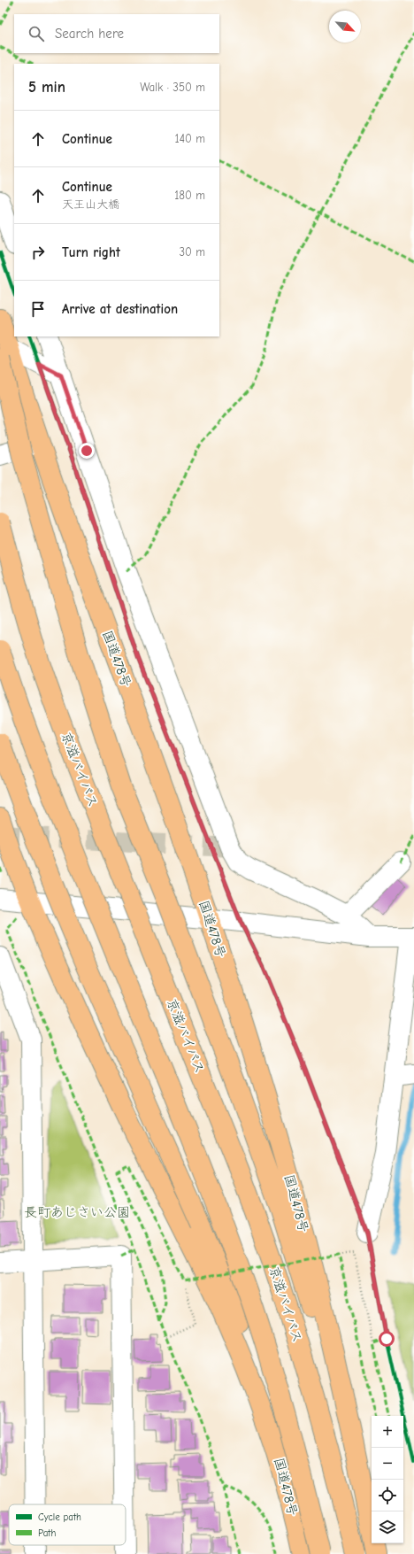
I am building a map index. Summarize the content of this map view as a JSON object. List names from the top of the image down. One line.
{"streets":{"highway":["国道478号","京滋バイパス"]},"parks":["長町あじさい公園"],"legend":["Cycle path","Path"],"north":"bottom right","page":{"search":"Search here","heading":["5 min","Walk · 350 m"],"list":[["Continue","140 m"],["Continue","天王山大橋","180 m"],["Turn right","30 m"],"Arrive at destination"],"map_buttons":["+","−"]}}
